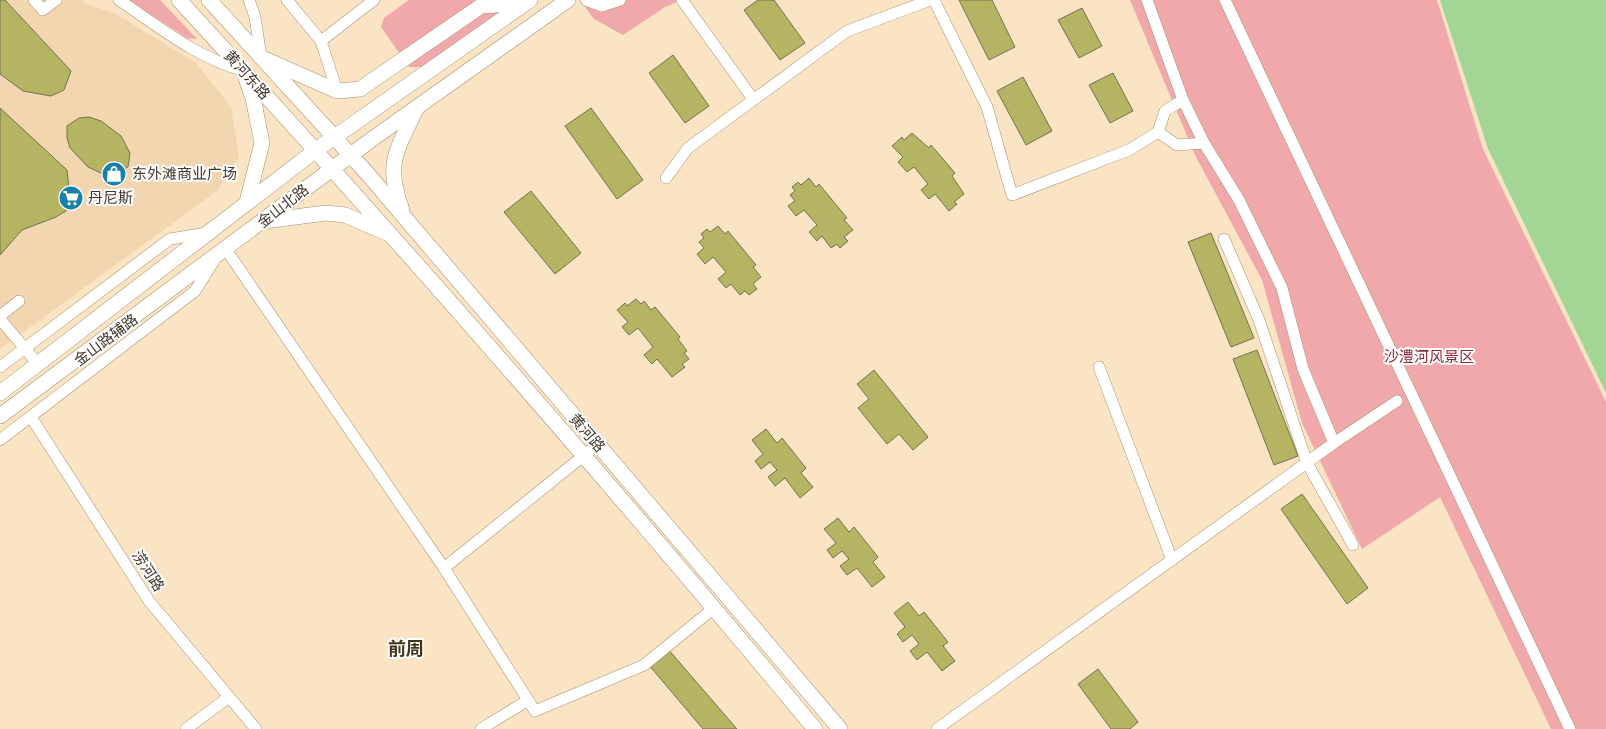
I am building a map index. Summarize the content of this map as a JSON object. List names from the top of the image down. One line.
{"streets":{"main road":["黄河东路","金山北路","黄河路"],"street":["金山路辅路","涝河路"]},"crossings":[["黄河东路","金山北路"],["黄河东路","黄河路"],["金山北路","金山路辅路"],["金山北路","黄河路"],["金山路辅路","涝河路"]],"districts":["前周"],"parks":["沙澧河风景区"],"places":{"shop":["东外滩商业广场"],"supermarket":["丹尼斯"]}}
